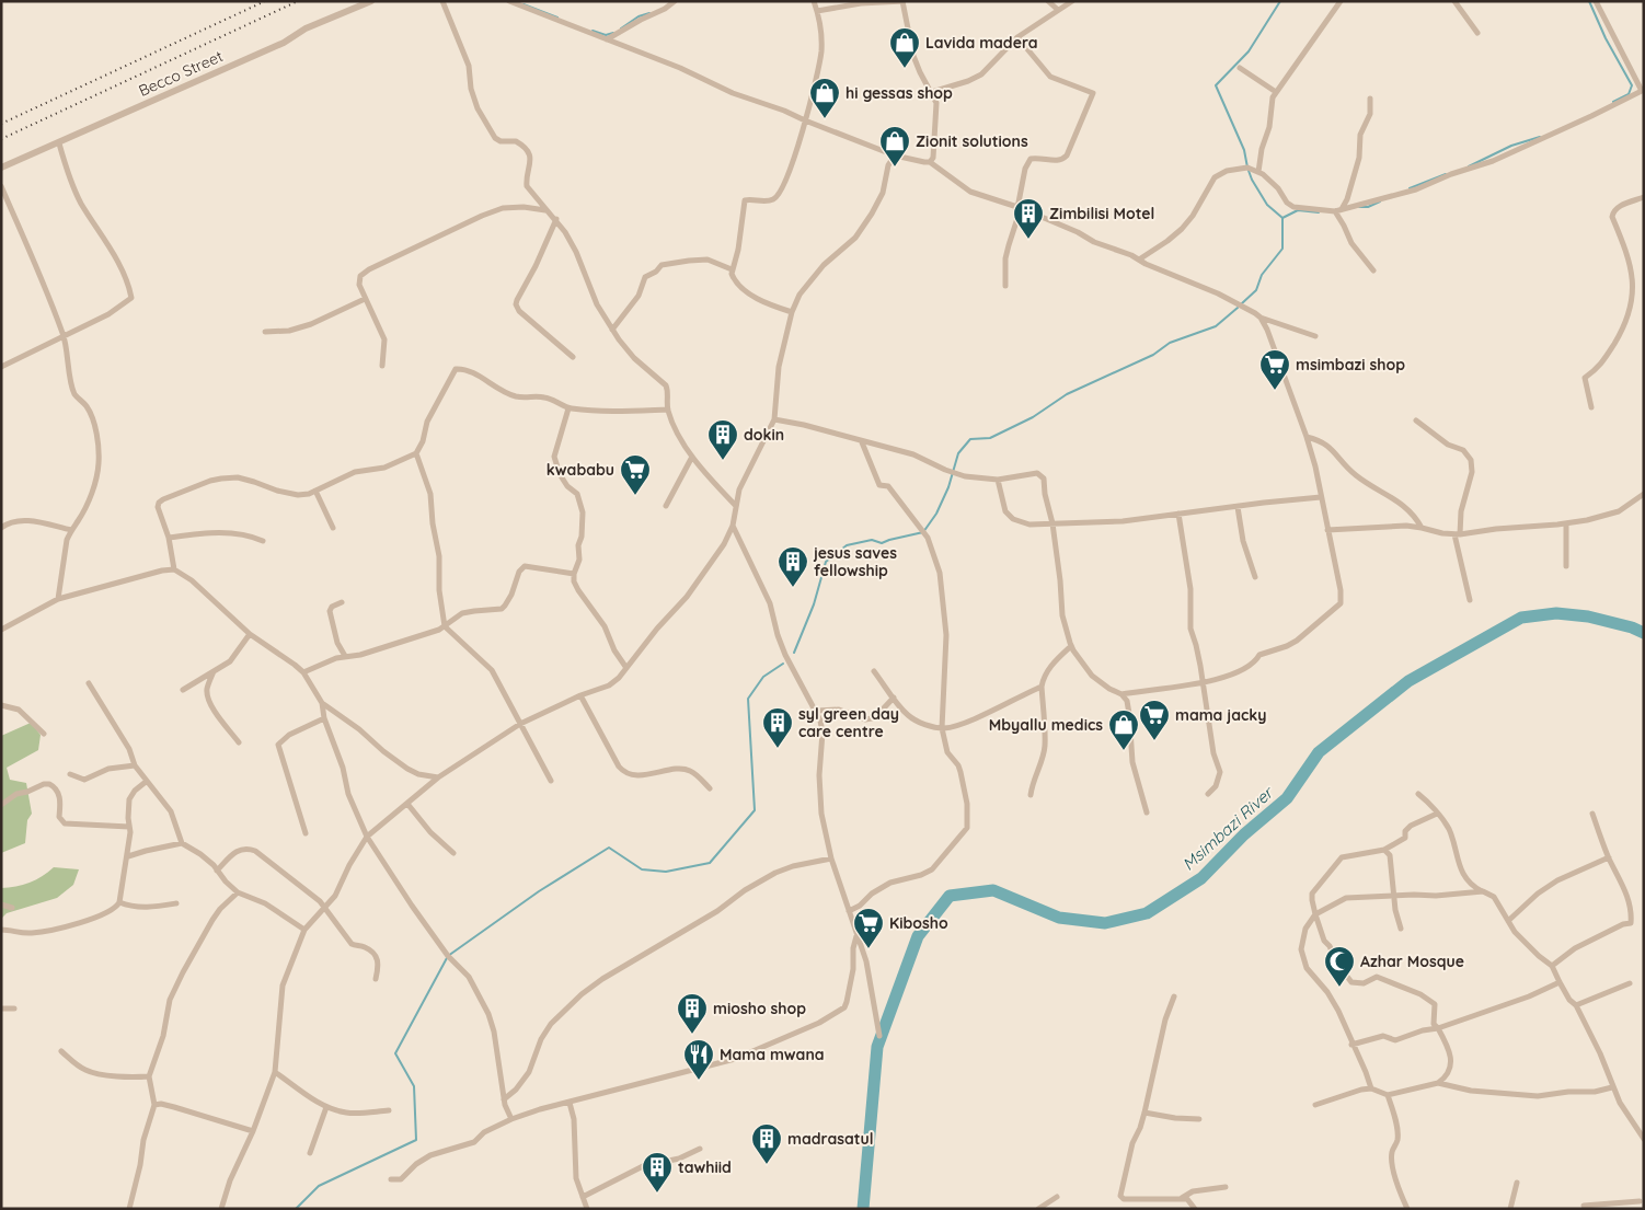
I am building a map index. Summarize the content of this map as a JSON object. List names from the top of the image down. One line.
{"streets":{"street":["Becco Street"]},"water":["Msimbazi River"],"places":{"shop":["Lavida madera","hi gessas shop","Zionit solutions","Mbyallu medics"],"building":["Zimbilisi Motel","dokin","jesus saves fellowship","syl green day care centre","miosho shop","madrasatul","tawhiid"],"supermarket":["msimbazi shop","kwababu","mama jacky","Kibosho"],"mosque":["Azhar Mosque"],"restaurant":["Mama mwana"]}}
